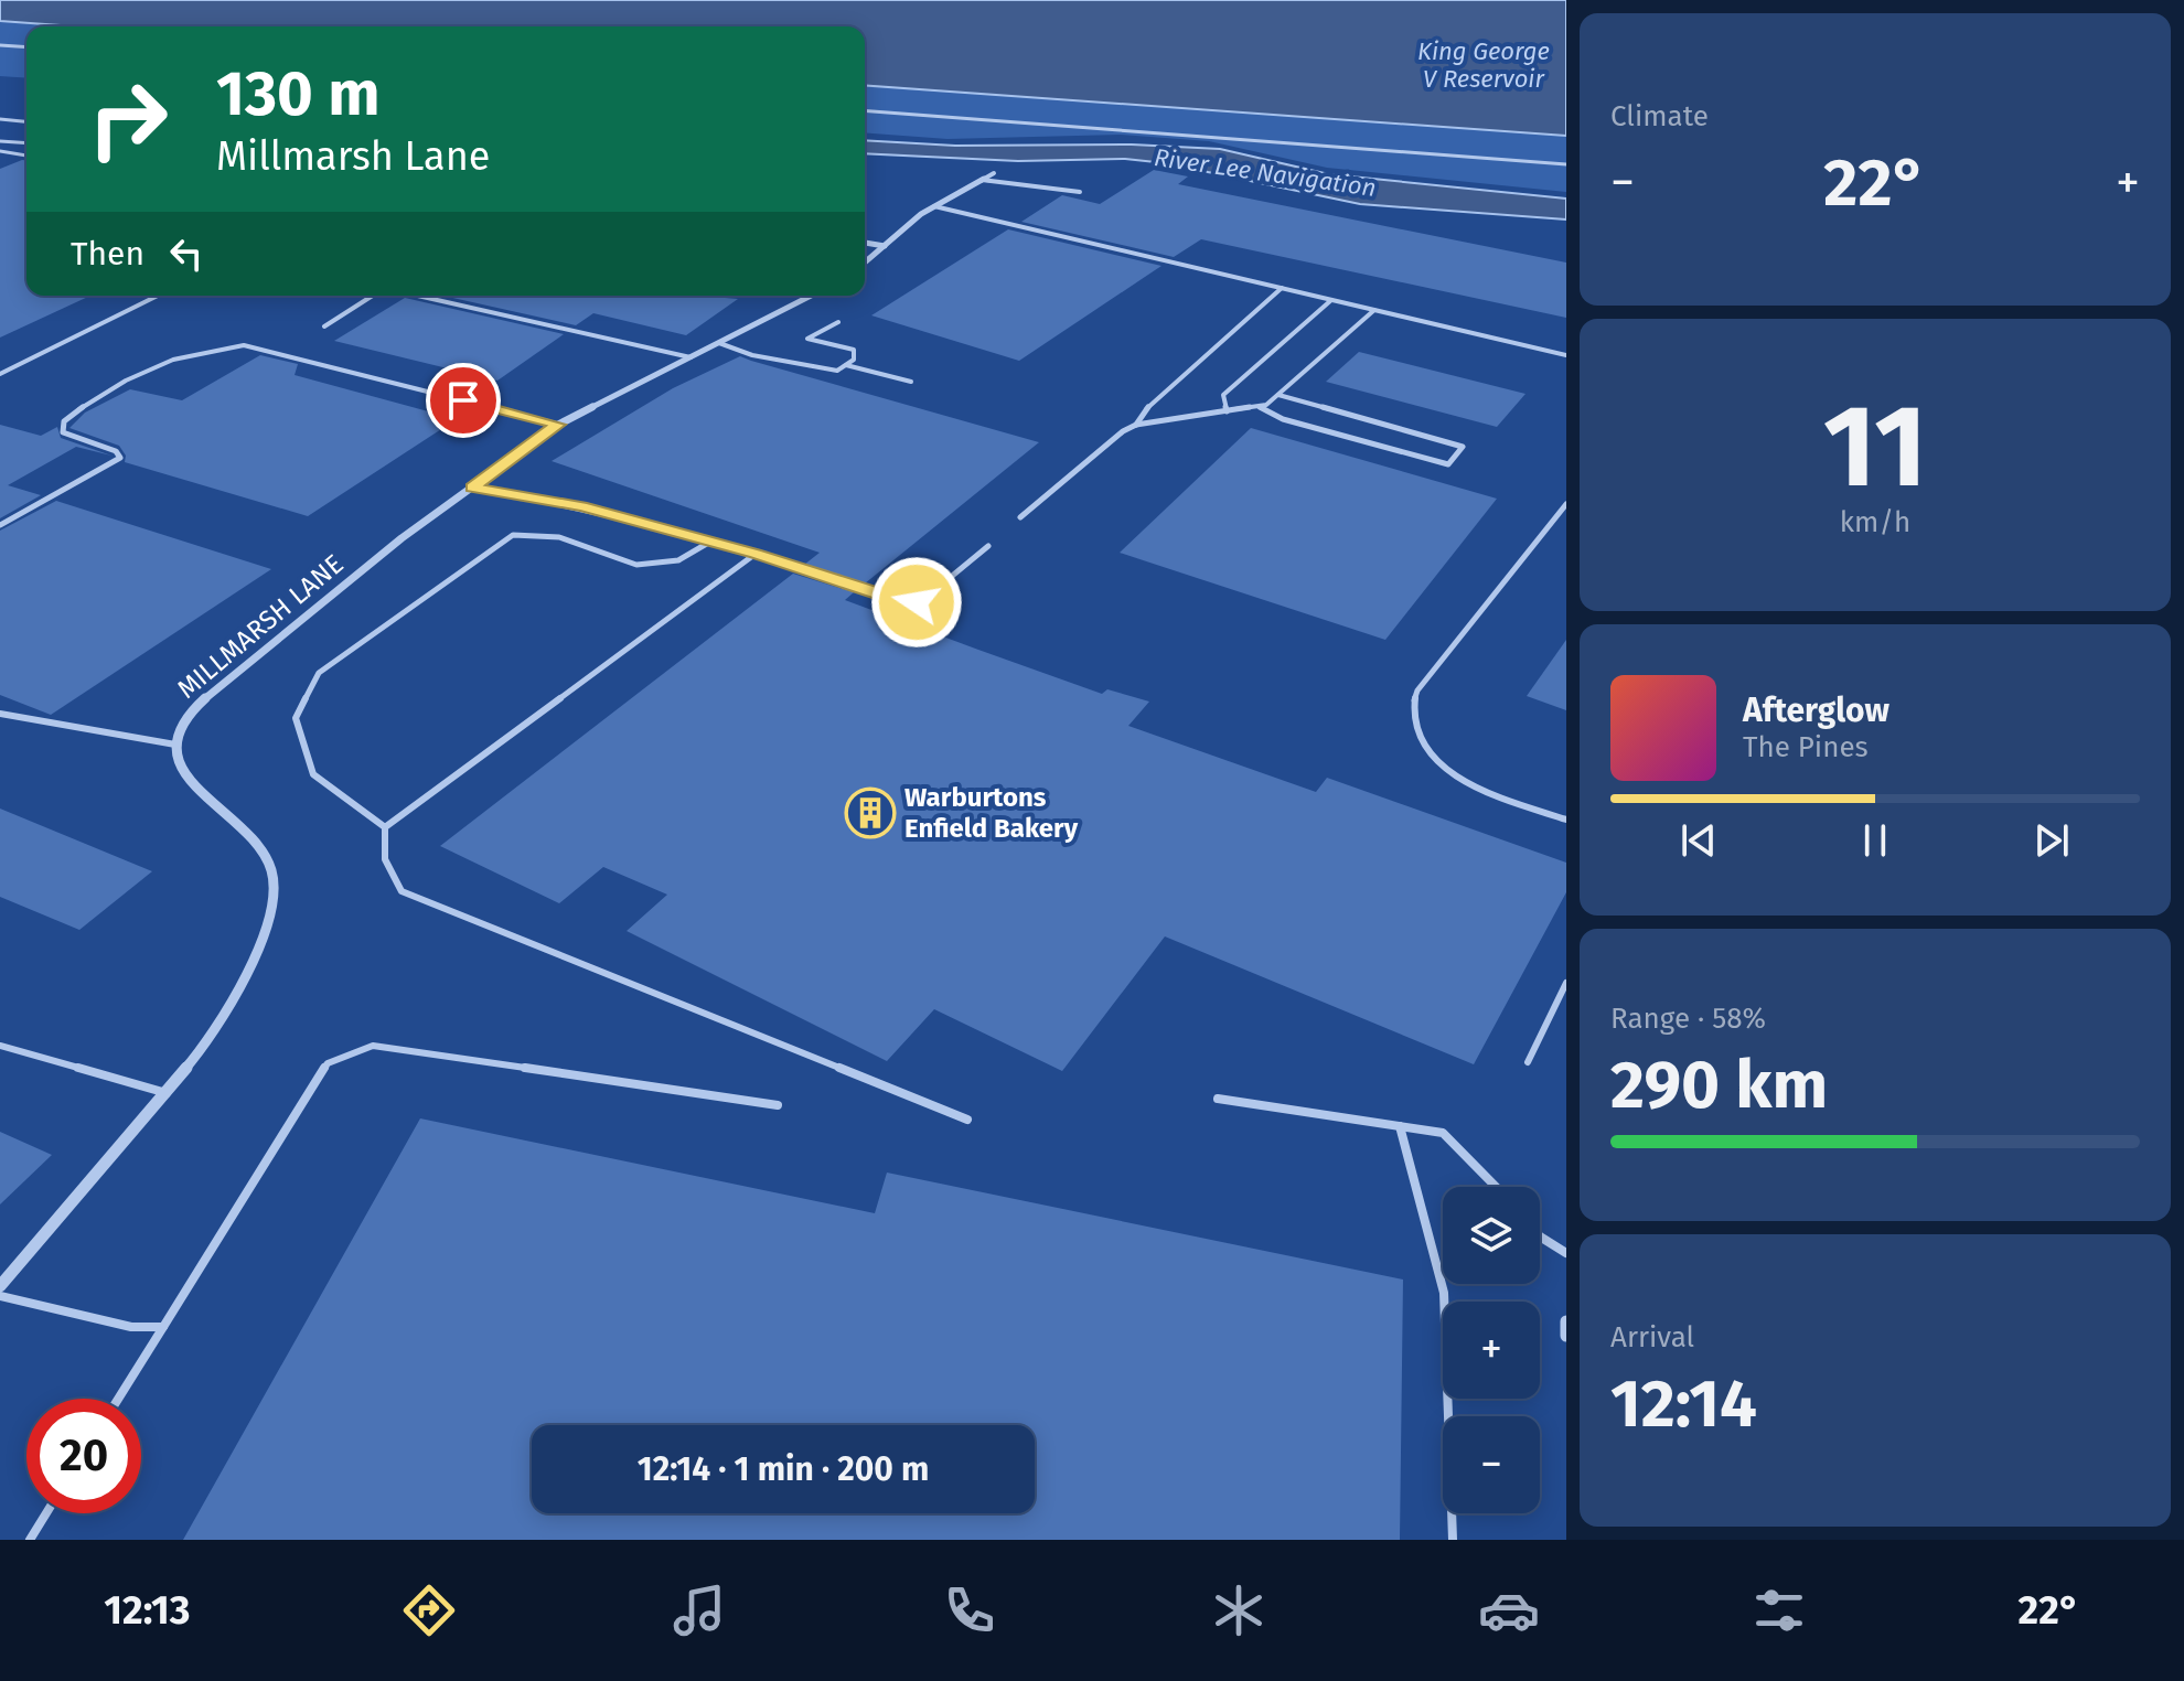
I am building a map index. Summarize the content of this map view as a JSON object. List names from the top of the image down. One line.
{"streets":{"street":["MILLMARSH LANE"]},"water":["King George V Reservoir","River Lee Navigation"],"places":{"building":["Warburtons Enfield Bakery"]},"page":{"tile":["Climate",["11","km/h"],["Range · 58%","290 km"],["Arrival","12:14"]],"turn":["130 m","Millmarsh Lane"],"heat":["−","22°","+"],"then":"Then","song":["Afterglow","The Pines"],"map_buttons":["+","−"],"limit":"20","trip":"12:14 · 1 min · 200 m","tabs":["12:13","22°"]}}
